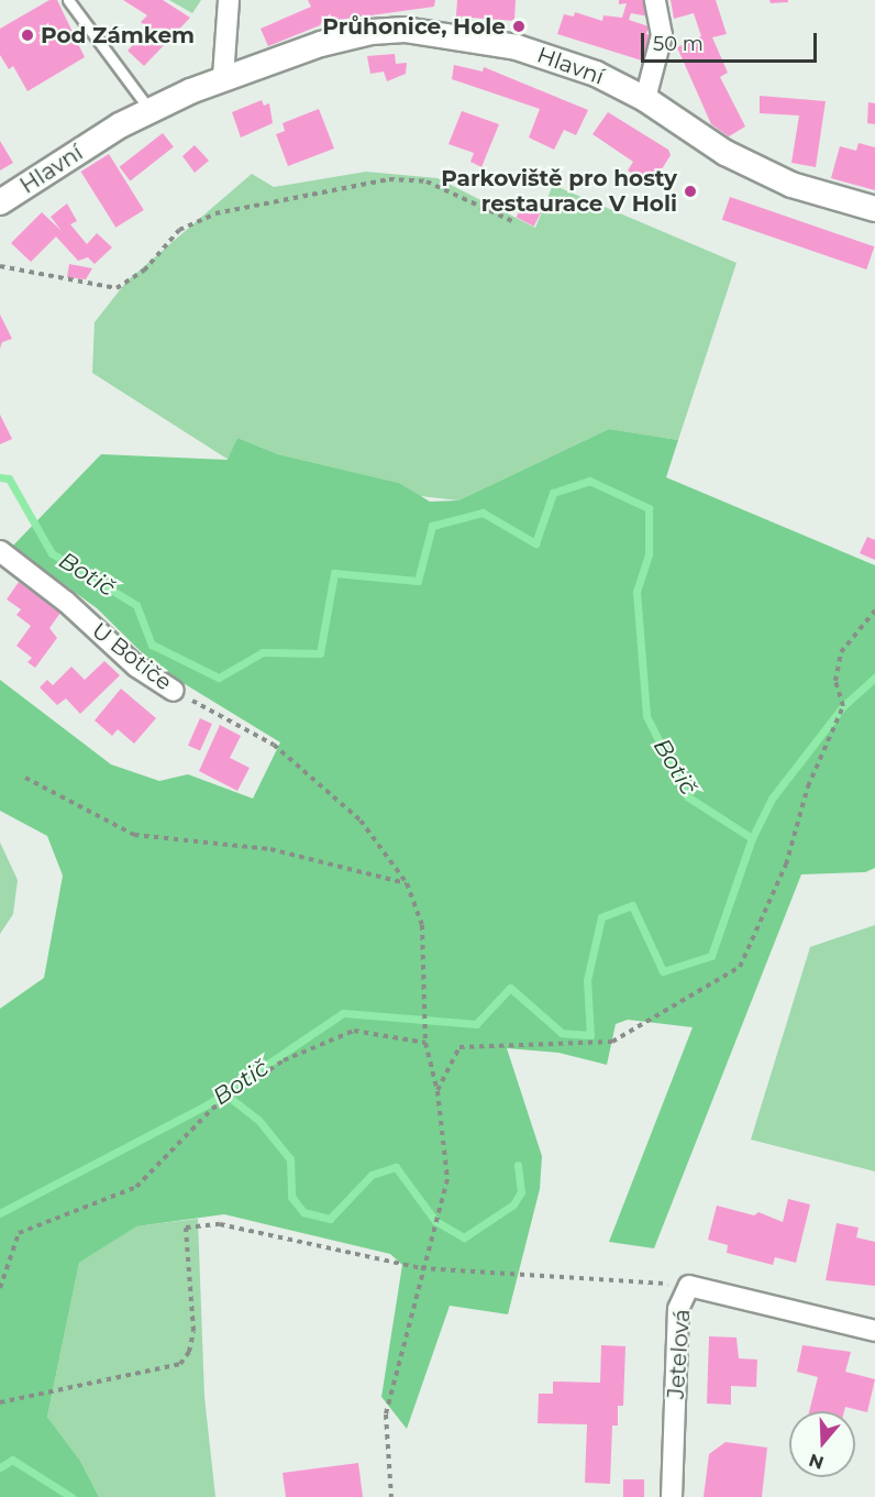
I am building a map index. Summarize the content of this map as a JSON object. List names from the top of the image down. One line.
{"streets":{"street":["Hlavní","U Botiče","Jetelová"]},"water":["Botič"],"places":["Průhonice, Hole","Pod Zámkem","Parkoviště pro hosty restaurace V Holi"],"scale_bar":"50 m","north":"bottom"}
